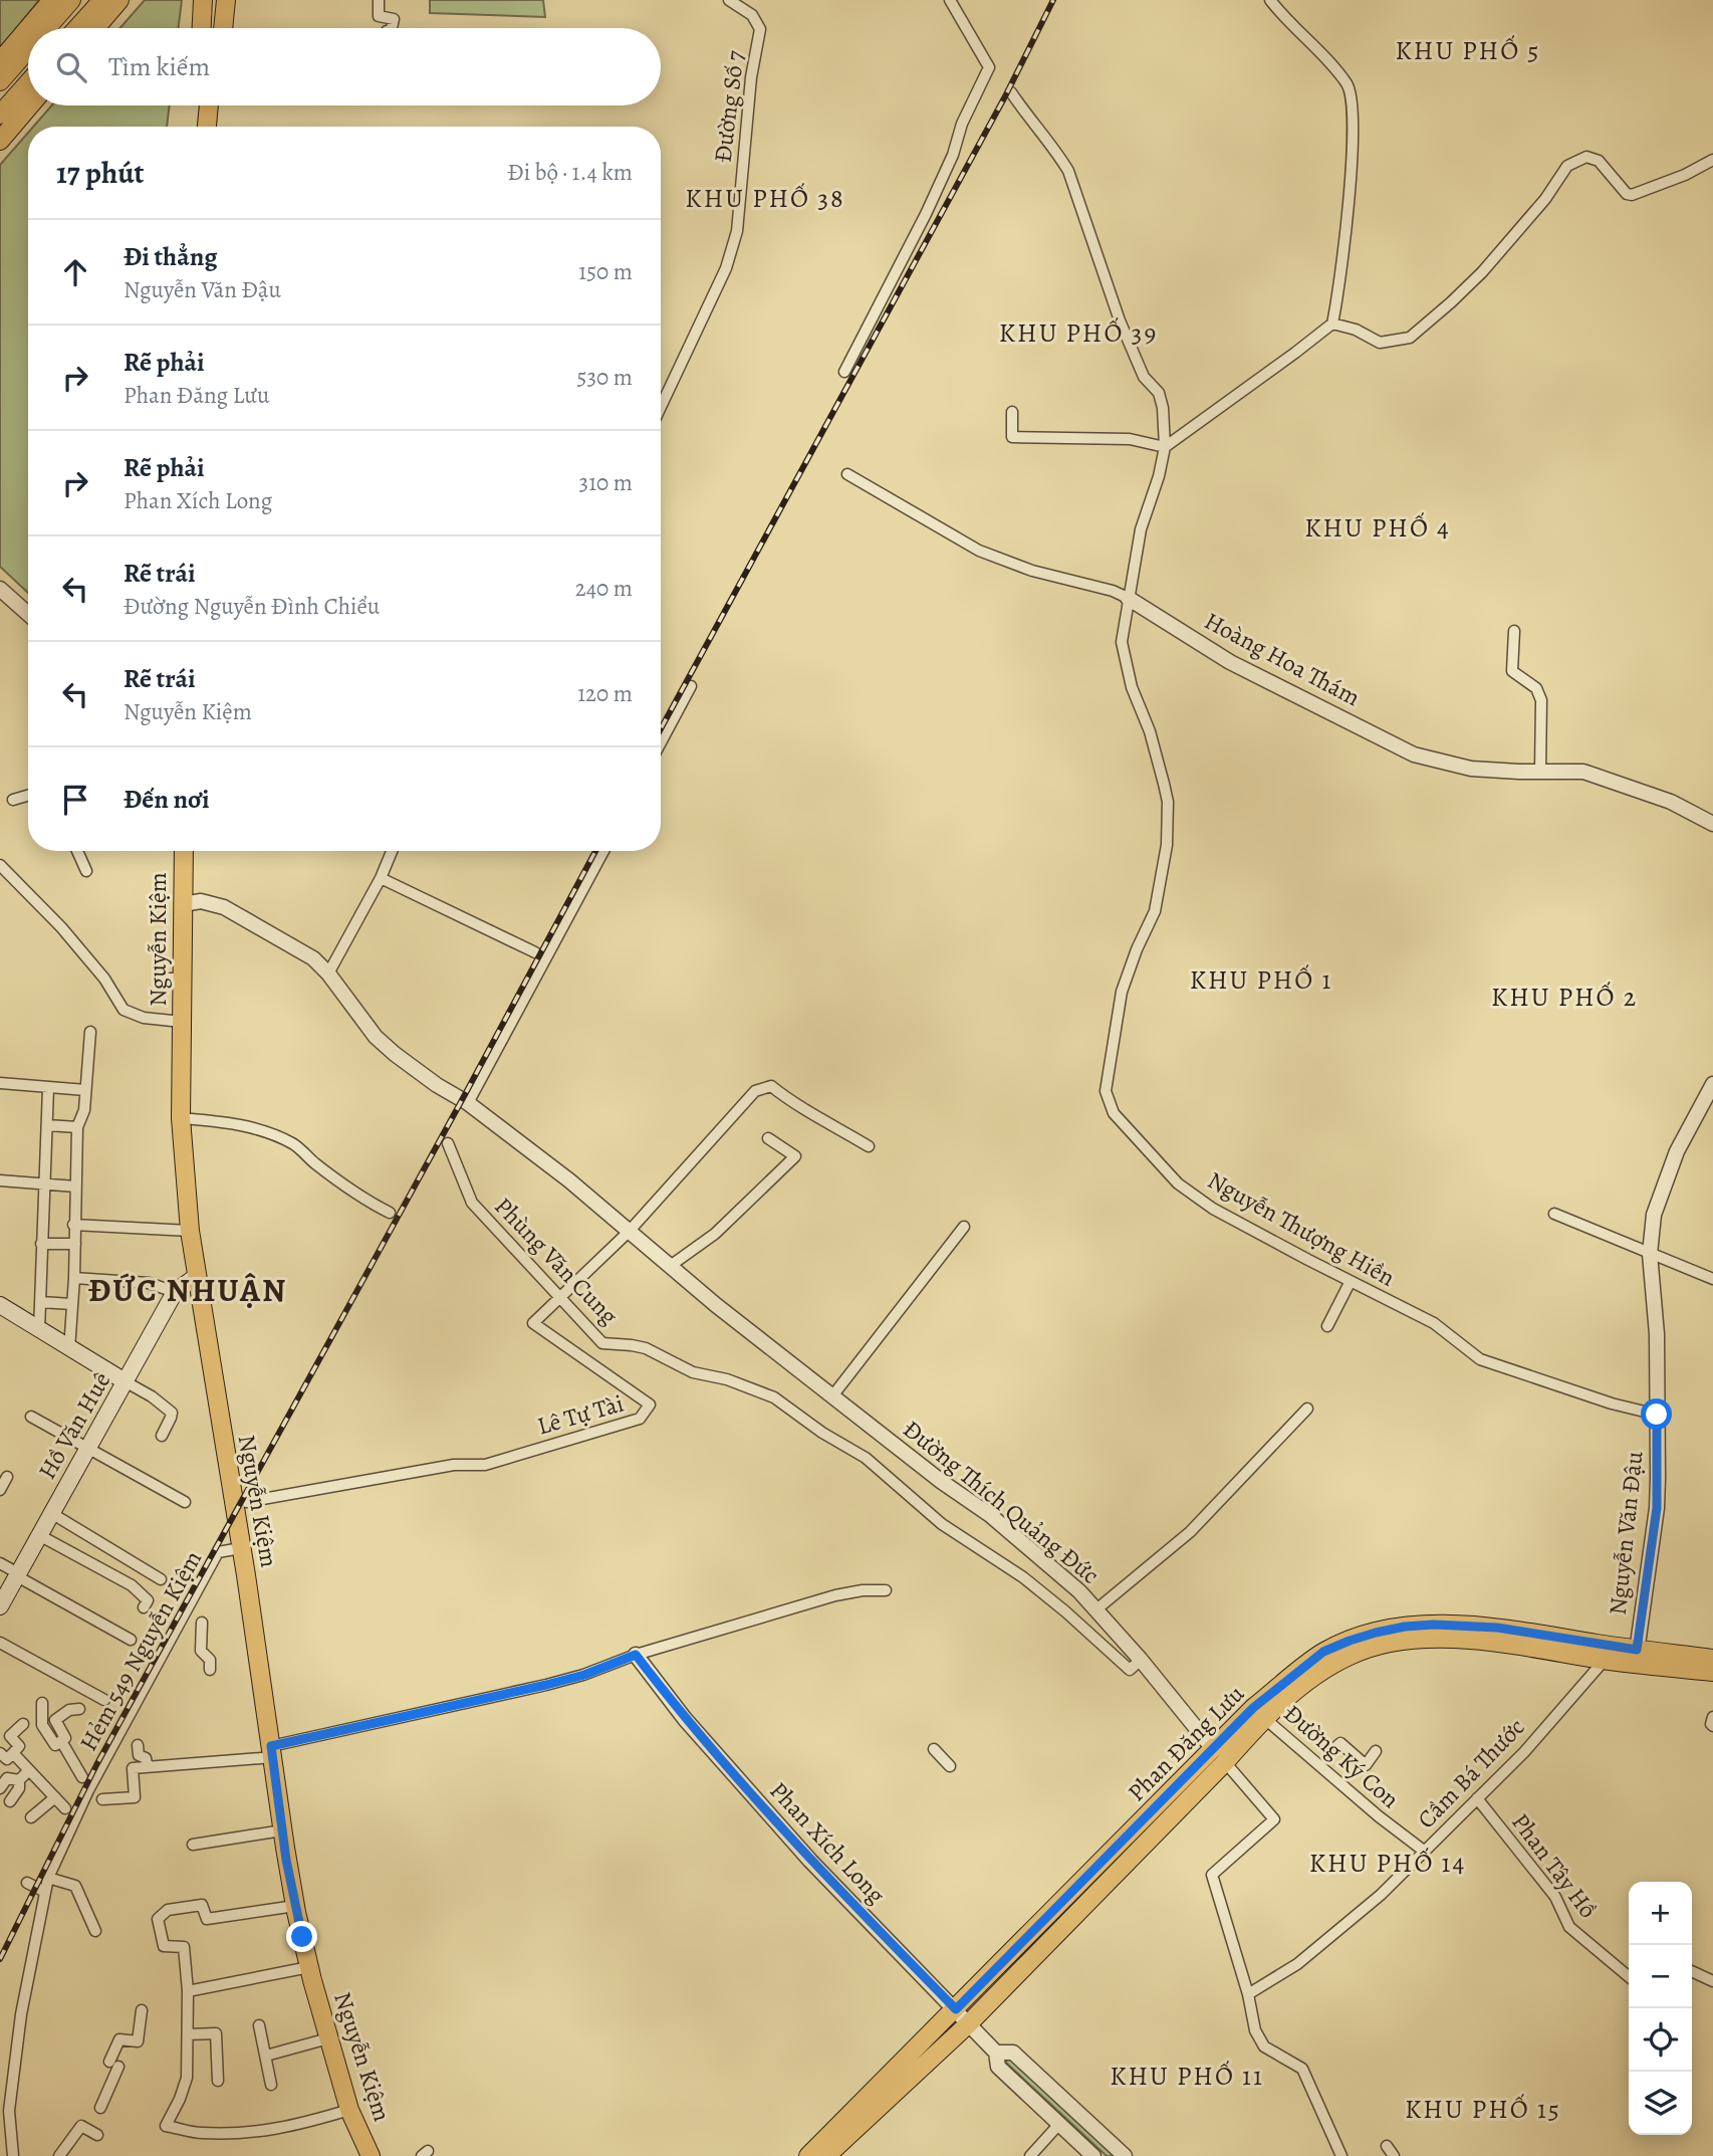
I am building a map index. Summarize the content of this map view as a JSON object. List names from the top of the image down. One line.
{"streets":{"main road":["Nguyễn Kiệm","Hồ Văn Huê","Phan Đăng Lưu"],"street":["Đường Số 7","Hoàng Hoa Thám","Nguyễn Thượng Hiền","Phùng Văn Cung","Lê Tự Tài","Đường Thích Quảng Đức","Nguyễn Văn Đậu","Hẻm 549 Nguyễn Kiệm","Đường Ký Con","Cầm Bá Thước","Phan Xích Long","Phan Tây Hồ"]},"crossings":[["Hoàng Hoa Thám","Nguyễn Thượng Hiền"],["Nguyễn Kiệm","Hồ Văn Huê"],["Nguyễn Kiệm","Hẻm 549 Nguyễn Kiệm"],["Nguyễn Thượng Hiền","Nguyễn Văn Đậu"],["Phùng Văn Cung","Lê Tự Tài"],["Phùng Văn Cung","Đường Thích Quảng Đức"],["Đường Thích Quảng Đức","Phan Đăng Lưu"],["Nguyễn Văn Đậu","Phan Đăng Lưu"],["Phan Đăng Lưu","Đường Ký Con"],["Phan Đăng Lưu","Cầm Bá Thước"],["Phan Đăng Lưu","Phan Xích Long"],["Đường Ký Con","Cầm Bá Thước"],["Cầm Bá Thước","Phan Tây Hồ"]],"districts":["KHU PHỐ 5","KHU PHỐ 38","KHU PHỐ 39","KHU PHỐ 4","KHU PHỐ 1","KHU PHỐ 2","ĐỨC NHUẬN","KHU PHỐ 14","KHU PHỐ 11","KHU PHỐ 15"],"page":{"search":"Tìm kiếm","heading":["17 phút","Đi bộ · 1.4 km"],"list":[["Đi thẳng","Nguyễn Văn Đậu","150 m"],["Rẽ phải","Phan Đăng Lưu","530 m"],["Rẽ phải","Phan Xích Long","310 m"],["Rẽ trái","Đường Nguyễn Đình Chiểu","240 m"],["Rẽ trái","Nguyễn Kiệm","120 m"],"Đến nơi"],"map_buttons":["+","−"]}}
